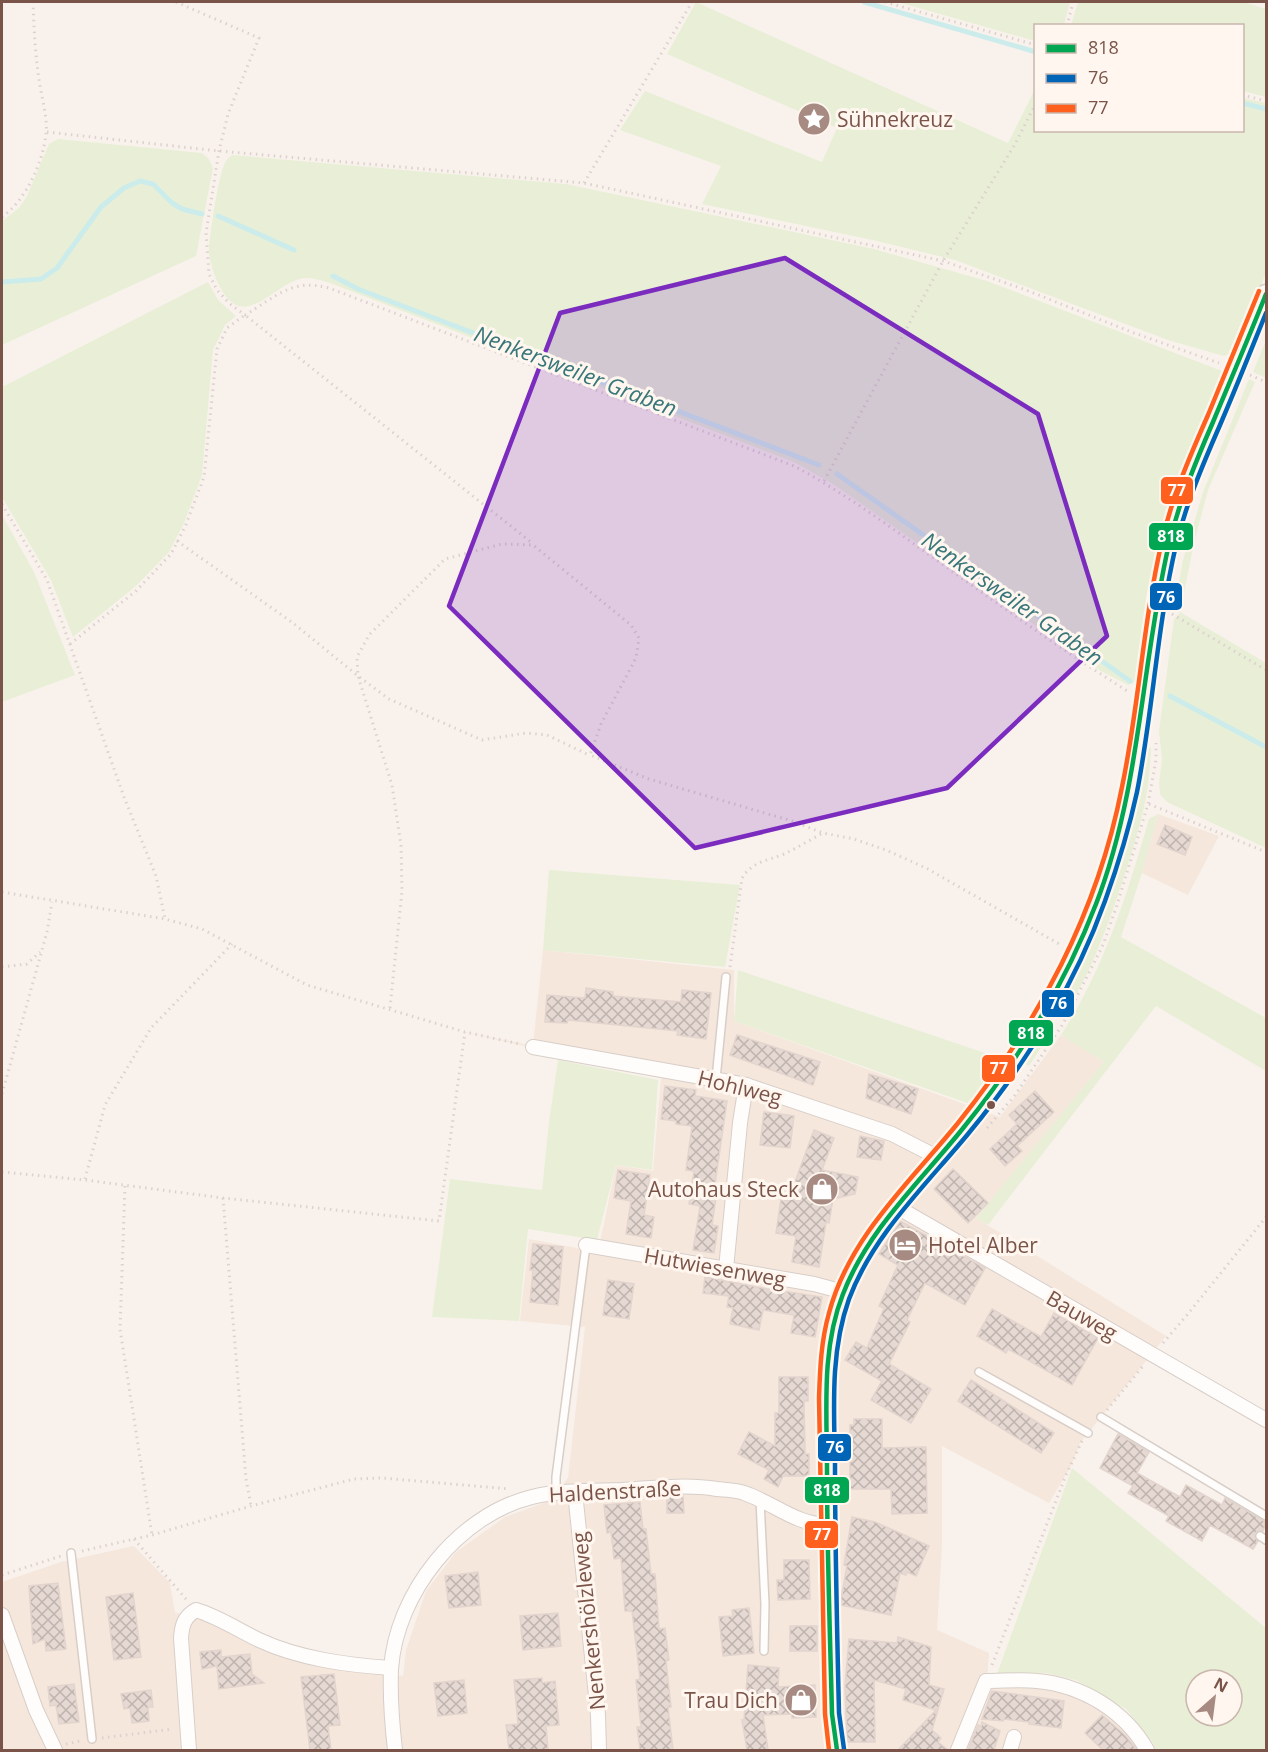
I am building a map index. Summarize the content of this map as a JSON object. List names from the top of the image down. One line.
{"streets":{"street":["Hohlweg","Hutwiesenweg","Bauweg","Haldenstraße","Nenkershölzleweg"]},"crossings":[["Haldenstraße","Nenkershölzleweg"]],"water":["Nenkersweiler Graben"],"places":{"place":["Sühnekreuz"],"shop":["Autohaus Steck","Trau Dich"],"hotel":["Hotel Alber"]},"lines":["transit line 77","transit line 818","transit line 76"],"legend":["818","76","77"],"north":"top right"}
